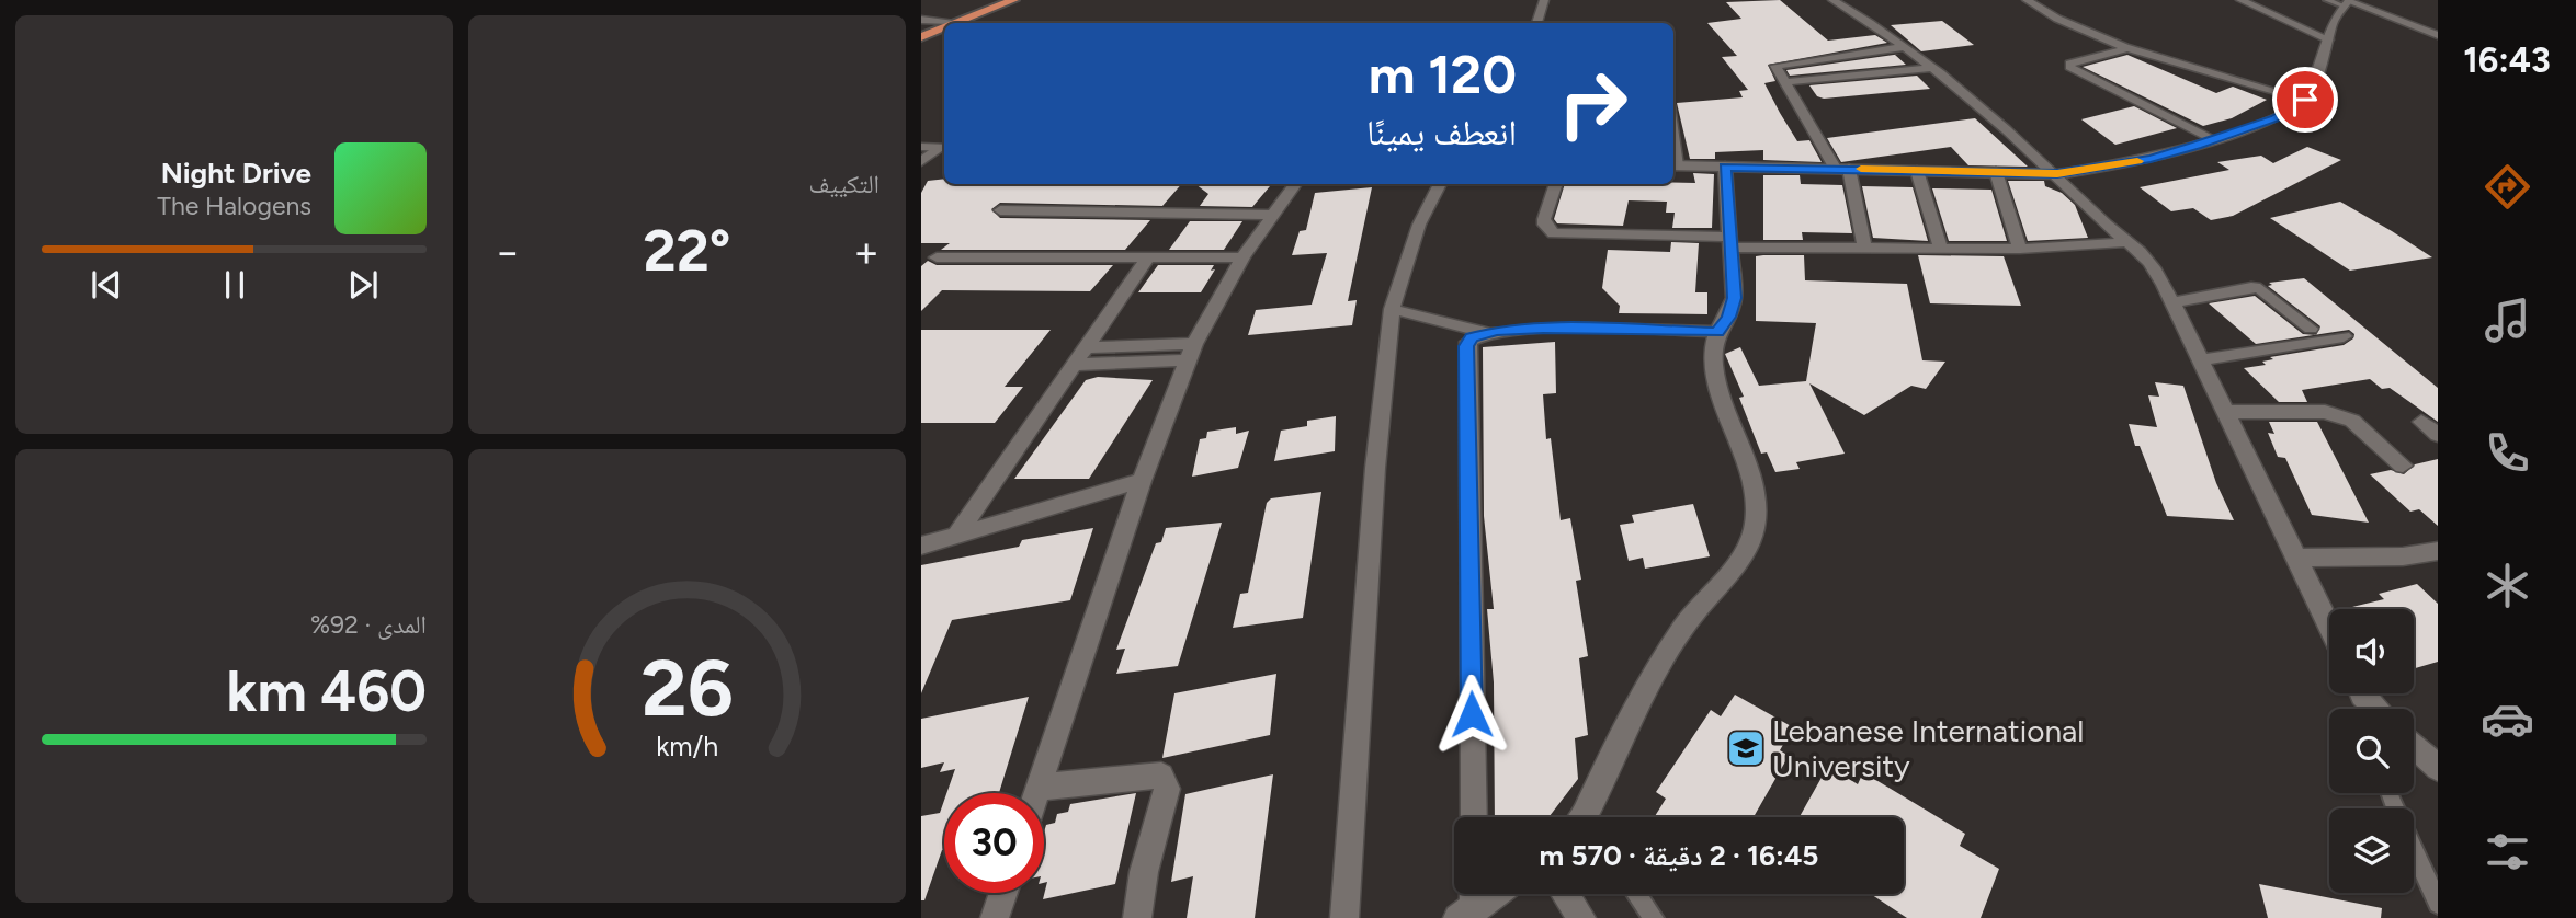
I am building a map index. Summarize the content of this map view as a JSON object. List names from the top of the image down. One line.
{"places":{"school or university":["Lebanese International University"]},"page":{"tabs":"16:43","tile":["التكييف",["المدى · 92%","460 km"]],"turn":["120 m","انعطف يمينًا"],"song":["Night Drive","The Halogens"],"heat":["−","22°","+"],"limit":"30","trip":"16:45 · 2 دقيقة · 570 m","gauge":["26","km/h"]}}
